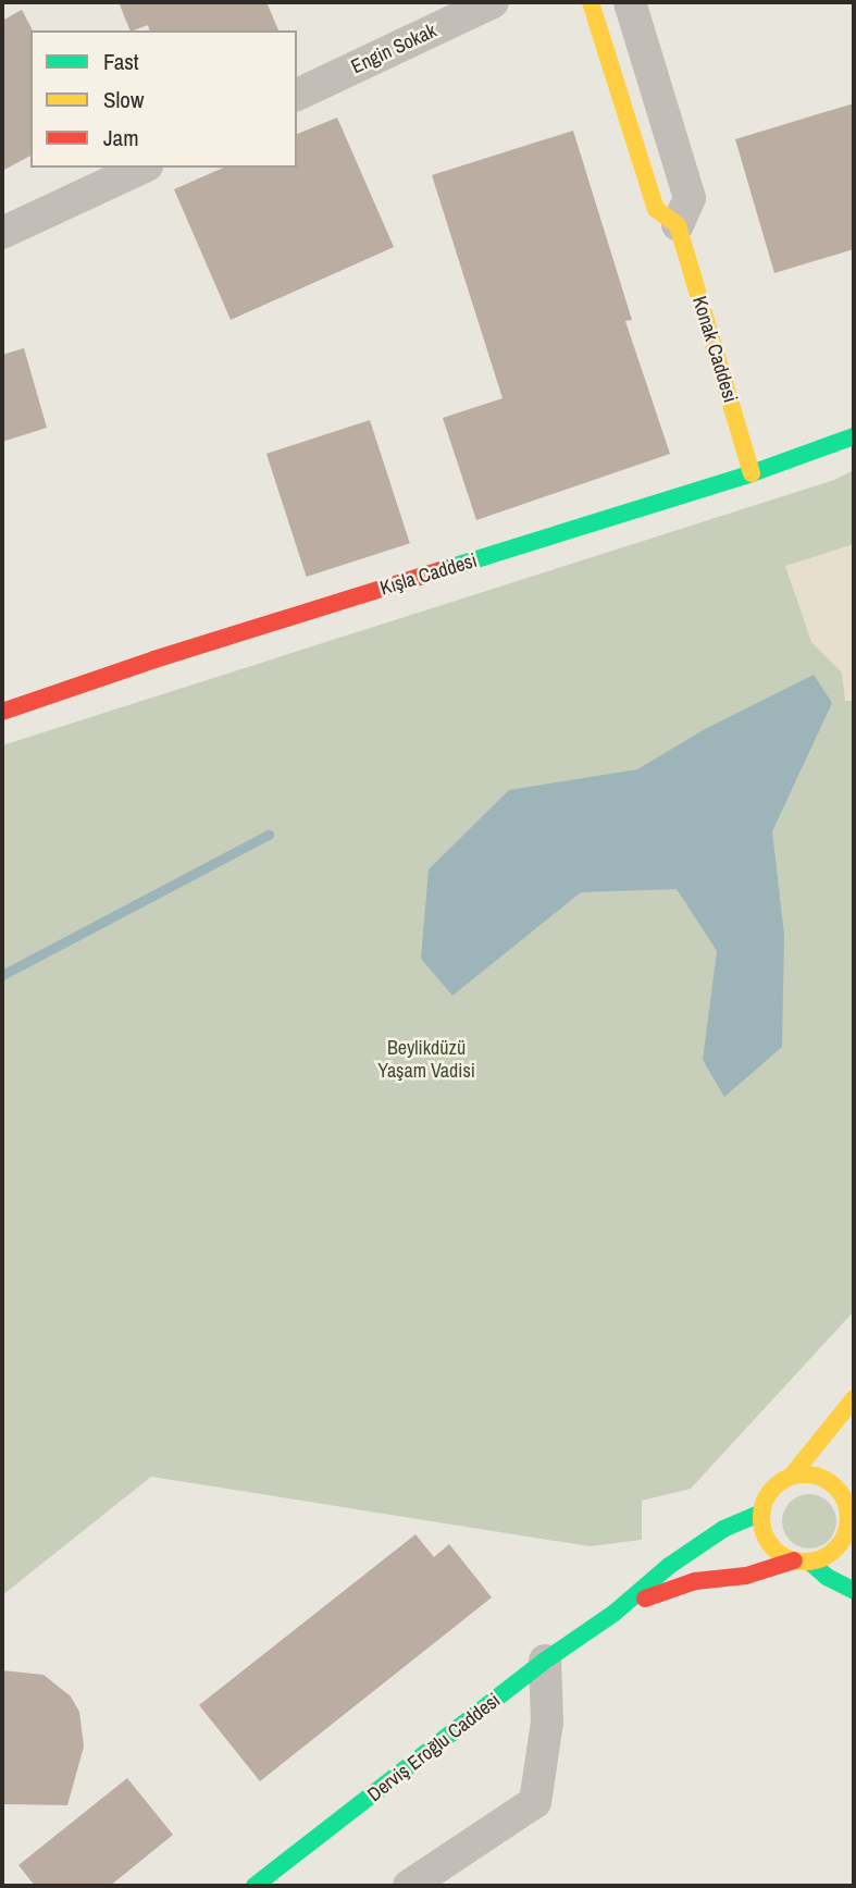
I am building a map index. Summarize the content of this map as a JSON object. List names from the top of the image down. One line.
{"streets":{"street":["Engin Sokak","Konak Caddesi","Kışla Caddesi","Derviş Eroğlu Caddesi"]},"crossings":[["Konak Caddesi","Kışla Caddesi"]],"parks":["Beylikdüzü Yaşam Vadisi"],"legend":["Fast","Slow","Jam"]}
